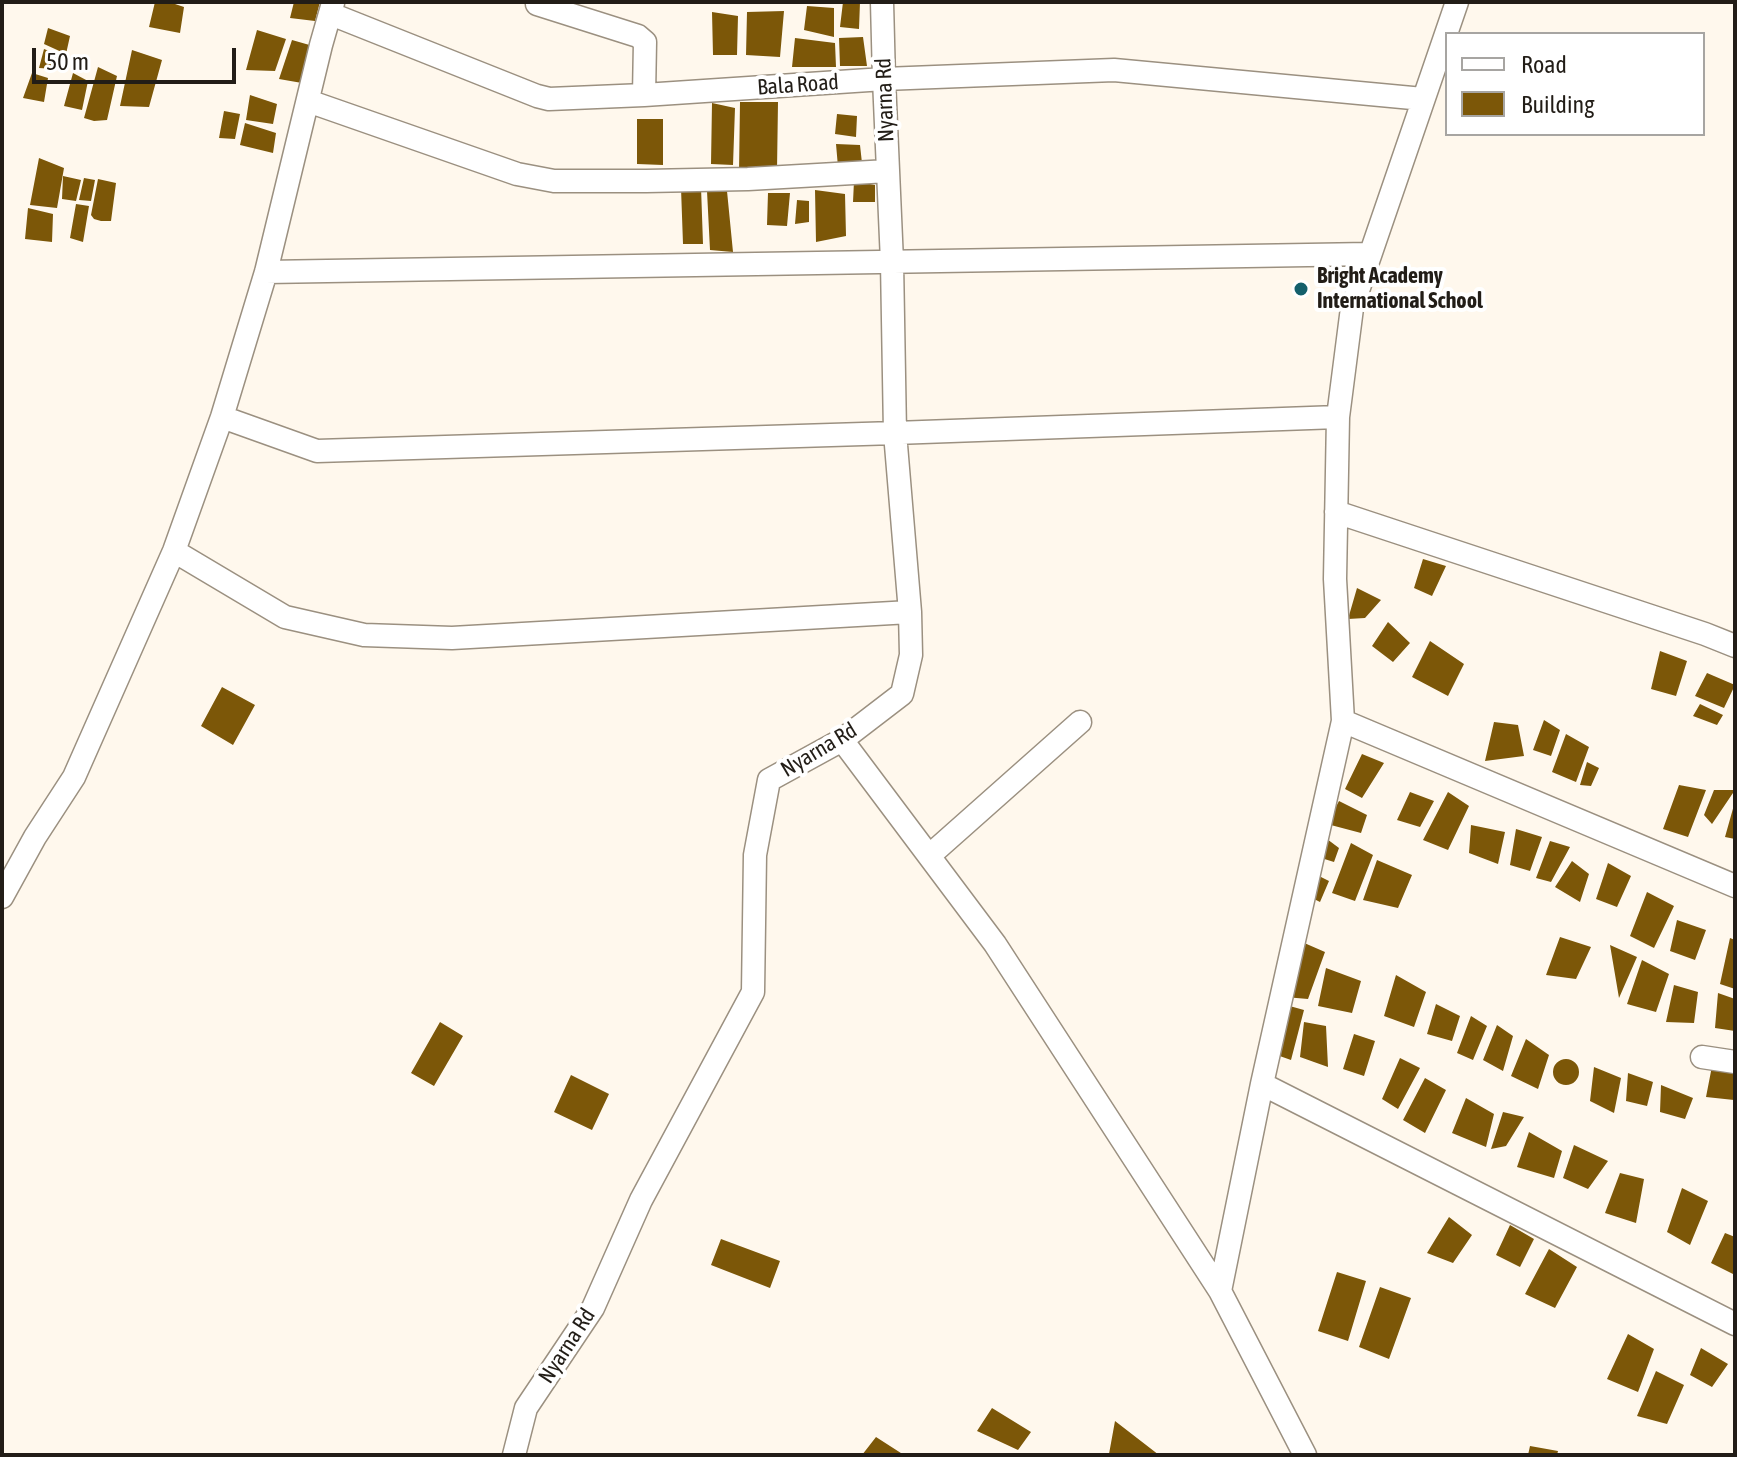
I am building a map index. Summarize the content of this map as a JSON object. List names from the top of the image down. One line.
{"streets":{"street":["Bala Road","Nyarna Rd"]},"crossings":[["Bala Road","Nyarna Rd"]],"places":["Bright Academy International School"],"legend":["Road","Building"],"scale_bar":"50 m"}
